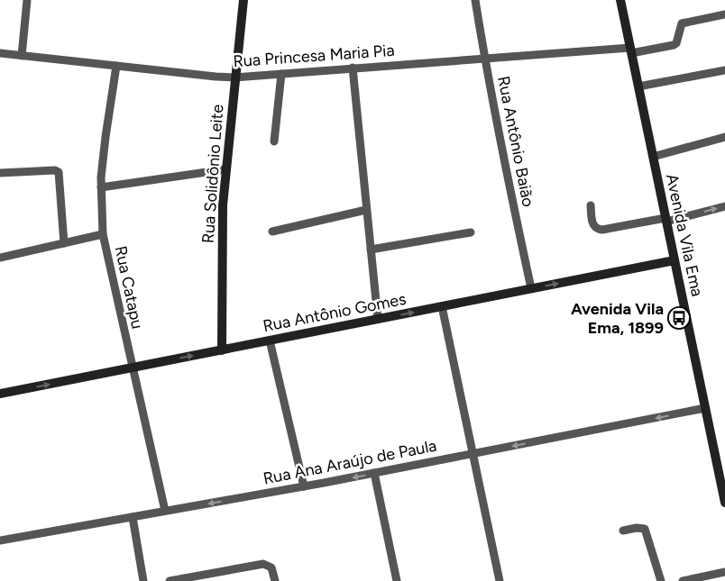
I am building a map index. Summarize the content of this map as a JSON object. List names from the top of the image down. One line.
{"streets":{"main road":["Rua Solidônio Leite","Avenida Vila Ema","Rua Antônio Gomes"],"street":["Rua Princesa Maria Pia","Rua Antônio Baião","Rua Catapu","Rua Ana Araújo de Paula"]},"crossings":[["Rua Princesa Maria Pia","Rua Antônio Baião"],["Rua Princesa Maria Pia","Rua Solidônio Leite"],["Rua Princesa Maria Pia","Avenida Vila Ema"],["Rua Princesa Maria Pia","Rua Catapu"],["Rua Antônio Baião","Rua Antônio Gomes"],["Rua Solidônio Leite","Rua Antônio Gomes"],["Avenida Vila Ema","Rua Antônio Gomes"],["Avenida Vila Ema","Rua Ana Araújo de Paula"],["Rua Catapu","Rua Antônio Gomes"],["Rua Catapu","Rua Ana Araújo de Paula"]],"one_way":["Rua Antônio Gomes","Rua Ana Araújo de Paula"],"places":{"bus stop":["Avenida Vila Ema, 1899"]}}
